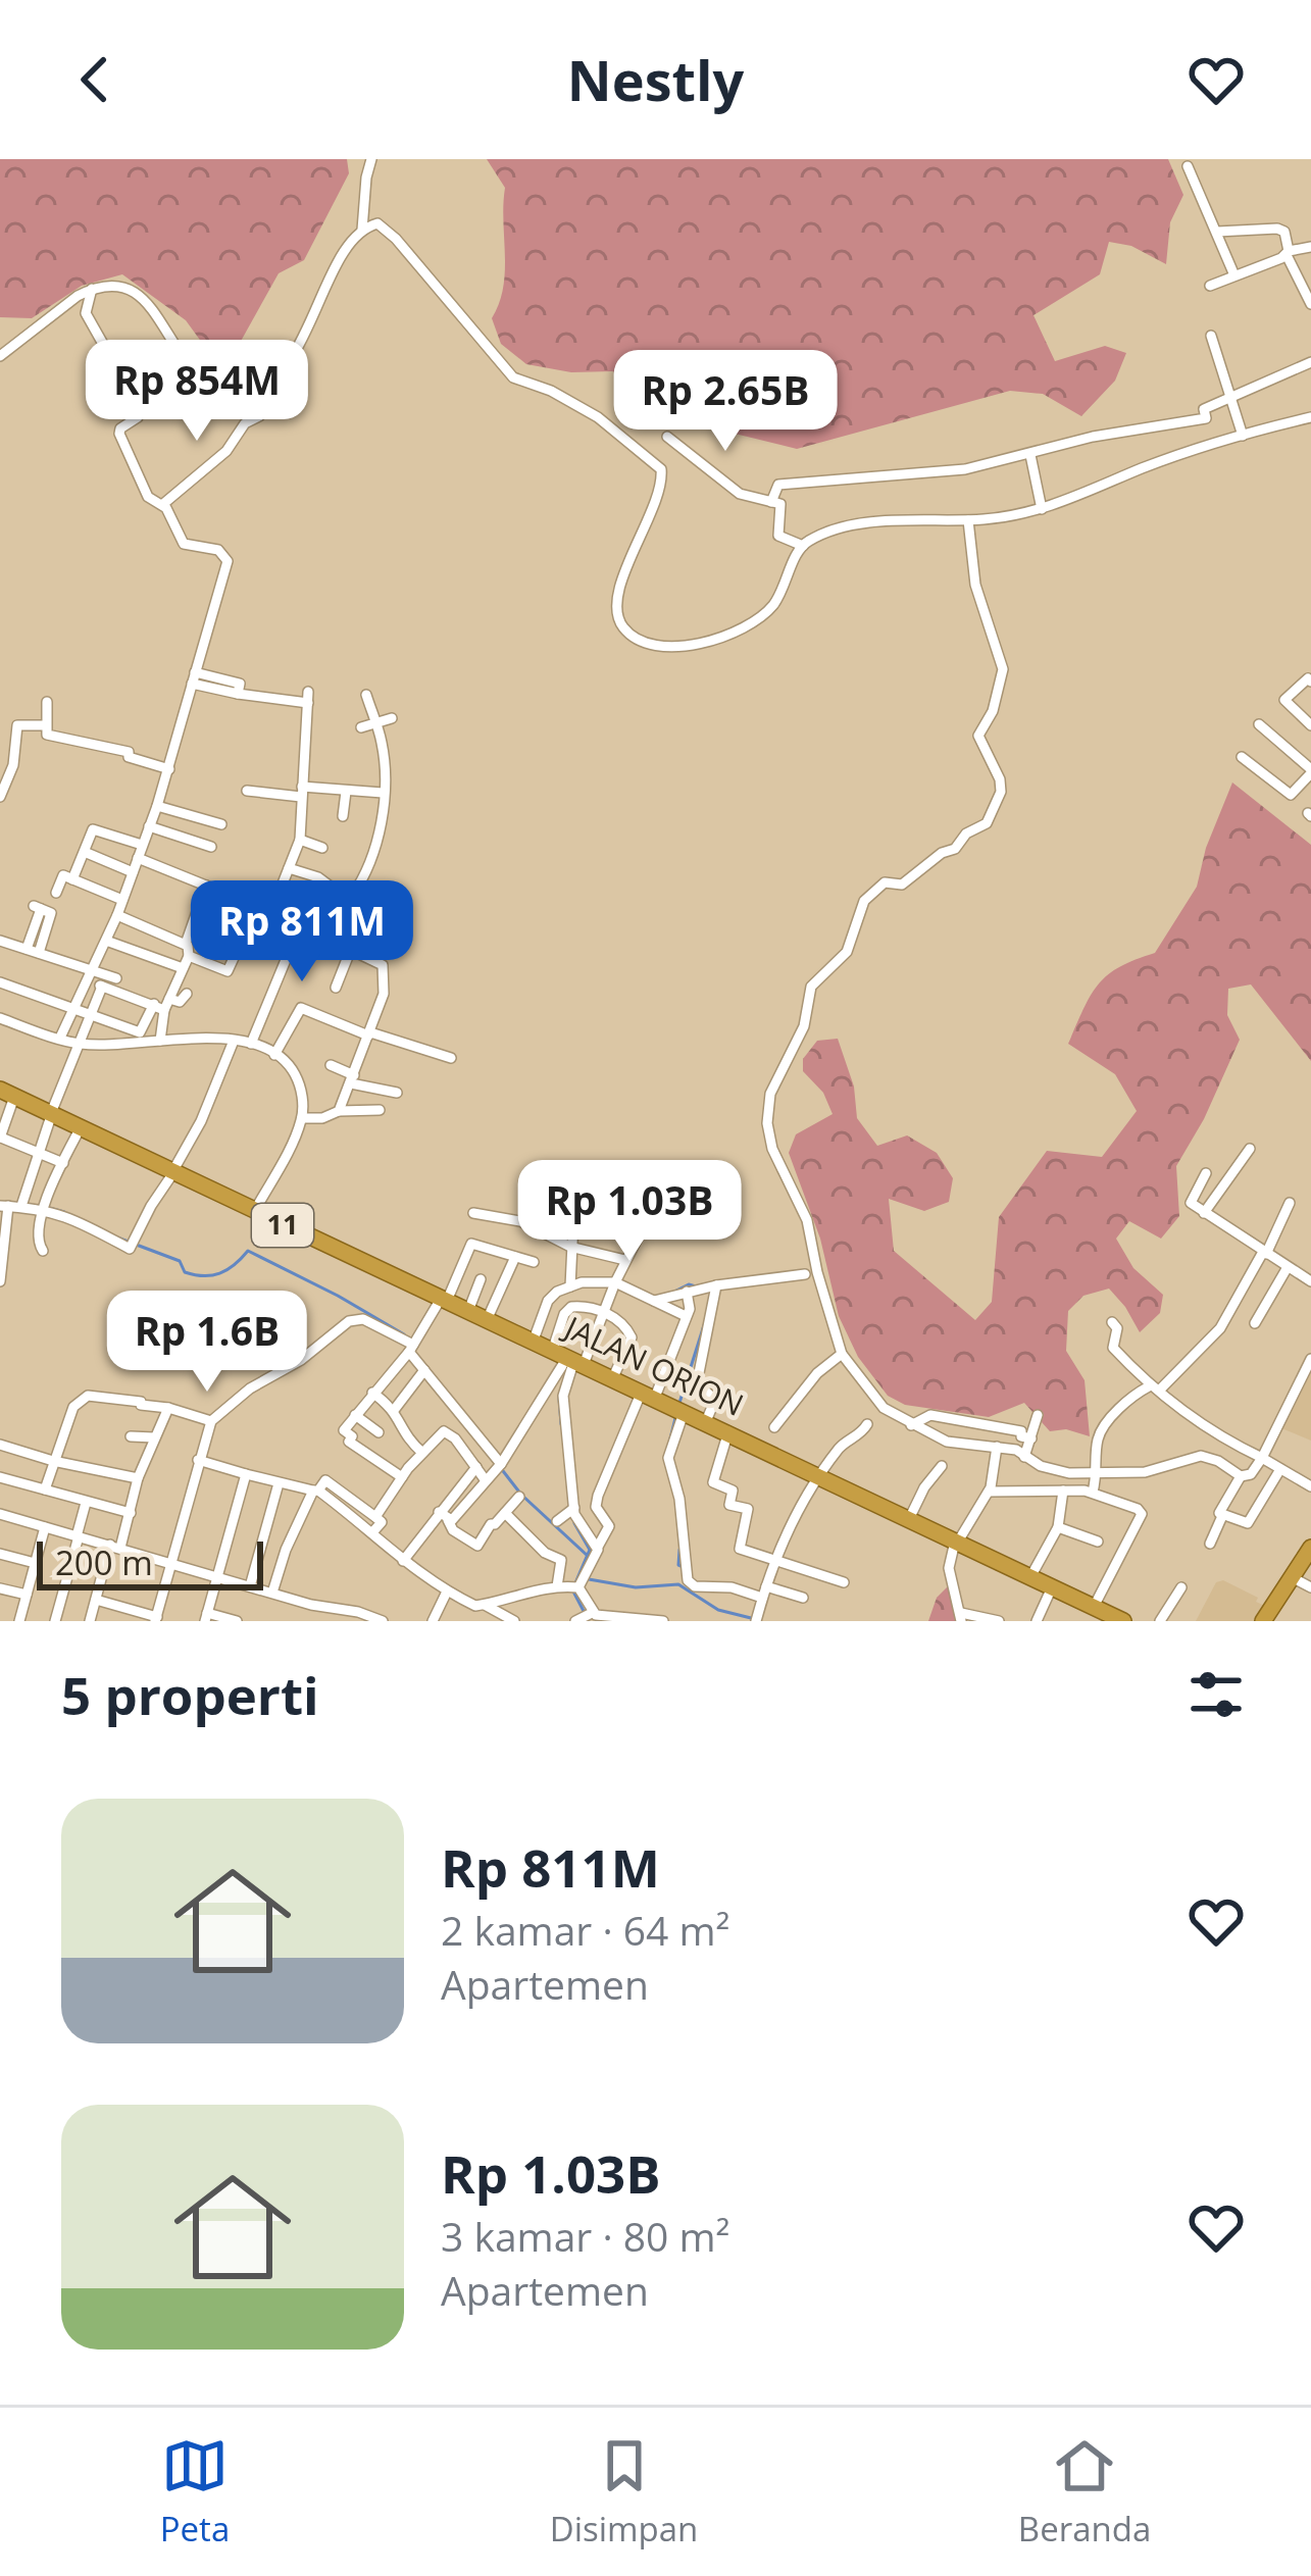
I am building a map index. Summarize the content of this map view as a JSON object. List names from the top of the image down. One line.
{"streets":{"highway":["11","JALAN ORION"]},"crossings":[["11","JALAN ORION"]],"scale_bar":"200 m","page":{"header":"Nestly","price":["Rp 854M","Rp 2.65B","Rp 811M","Rp 1.03B","Rp 1.6B"],"scale":"200 m","heading":"5 properti","list":[{"name":"Rp 811M","note":"2 kamar · 64 m² · Apartemen"},{"name":"Rp 1.03B","note":"3 kamar · 80 m² · Apartemen"}],"tabs":["Peta","Disimpan","Beranda"]}}
